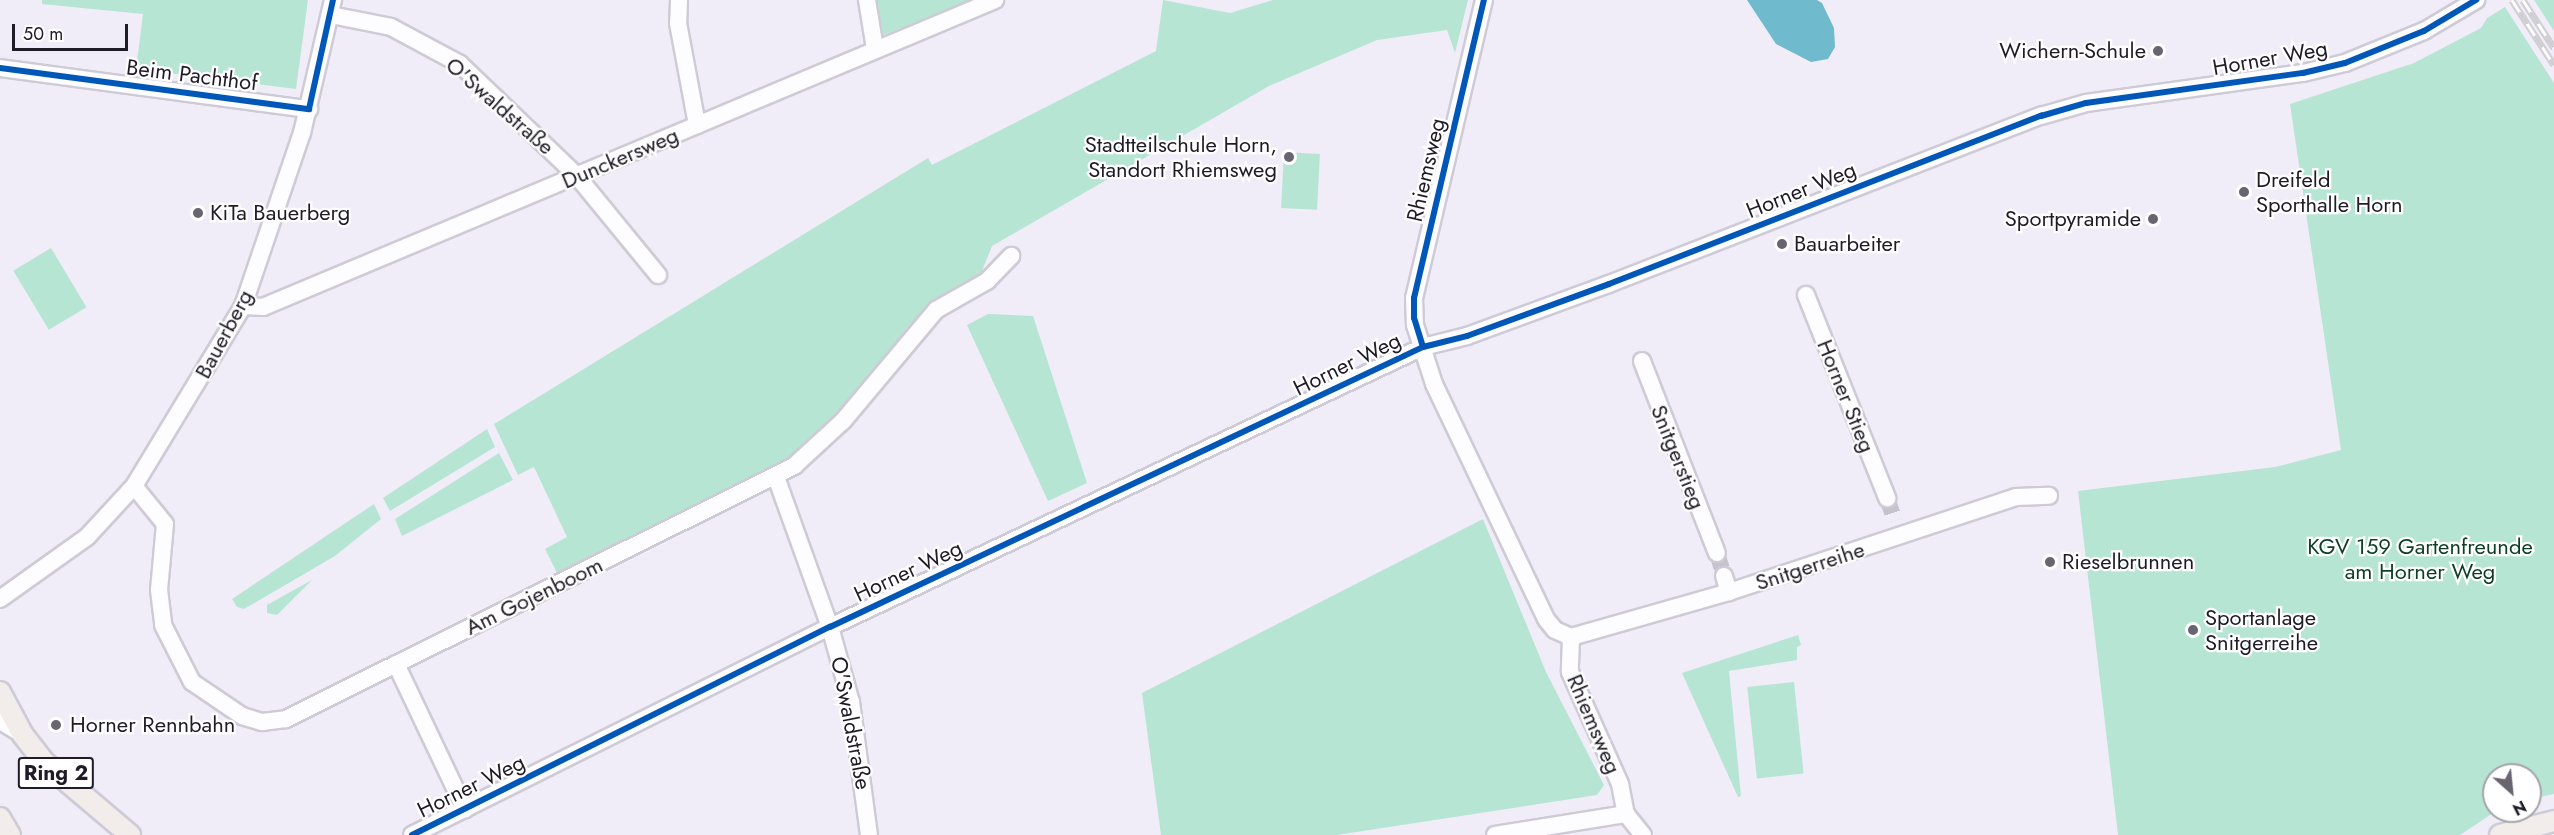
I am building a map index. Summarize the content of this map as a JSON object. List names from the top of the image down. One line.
{"streets":{"main road":["Ring 2"],"street":["Horner Weg","Beim Pachthof","O'Swaldstraße","Dunckersweg","Rhiemsweg","Bauerberg","Horner Stieg","Snitgerstieg","Snitgerreihe","Am Gojenboom"]},"crossings":[["Horner Weg","O'Swaldstraße"],["Horner Weg","Rhiemsweg"],["Beim Pachthof","Bauerberg"],["O'Swaldstraße","Dunckersweg"],["O'Swaldstraße","Bauerberg"],["O'Swaldstraße","Am Gojenboom"],["Dunckersweg","Bauerberg"],["Rhiemsweg","Snitgerreihe"],["Bauerberg","Am Gojenboom"]],"parks":["KGV 159 Gartenfreunde am Horner Weg"],"places":["Wichern-Schule","Stadtteilschule Horn, Standort Rhiemsweg","Dreifeld Sporthalle Horn","KiTa Bauerberg","Sportpyramide","Bauarbeiter","Rieselbrunnen","Sportanlage Snitgerreihe","Horner Rennbahn"],"scale_bar":"50 m","north":"bottom right"}
